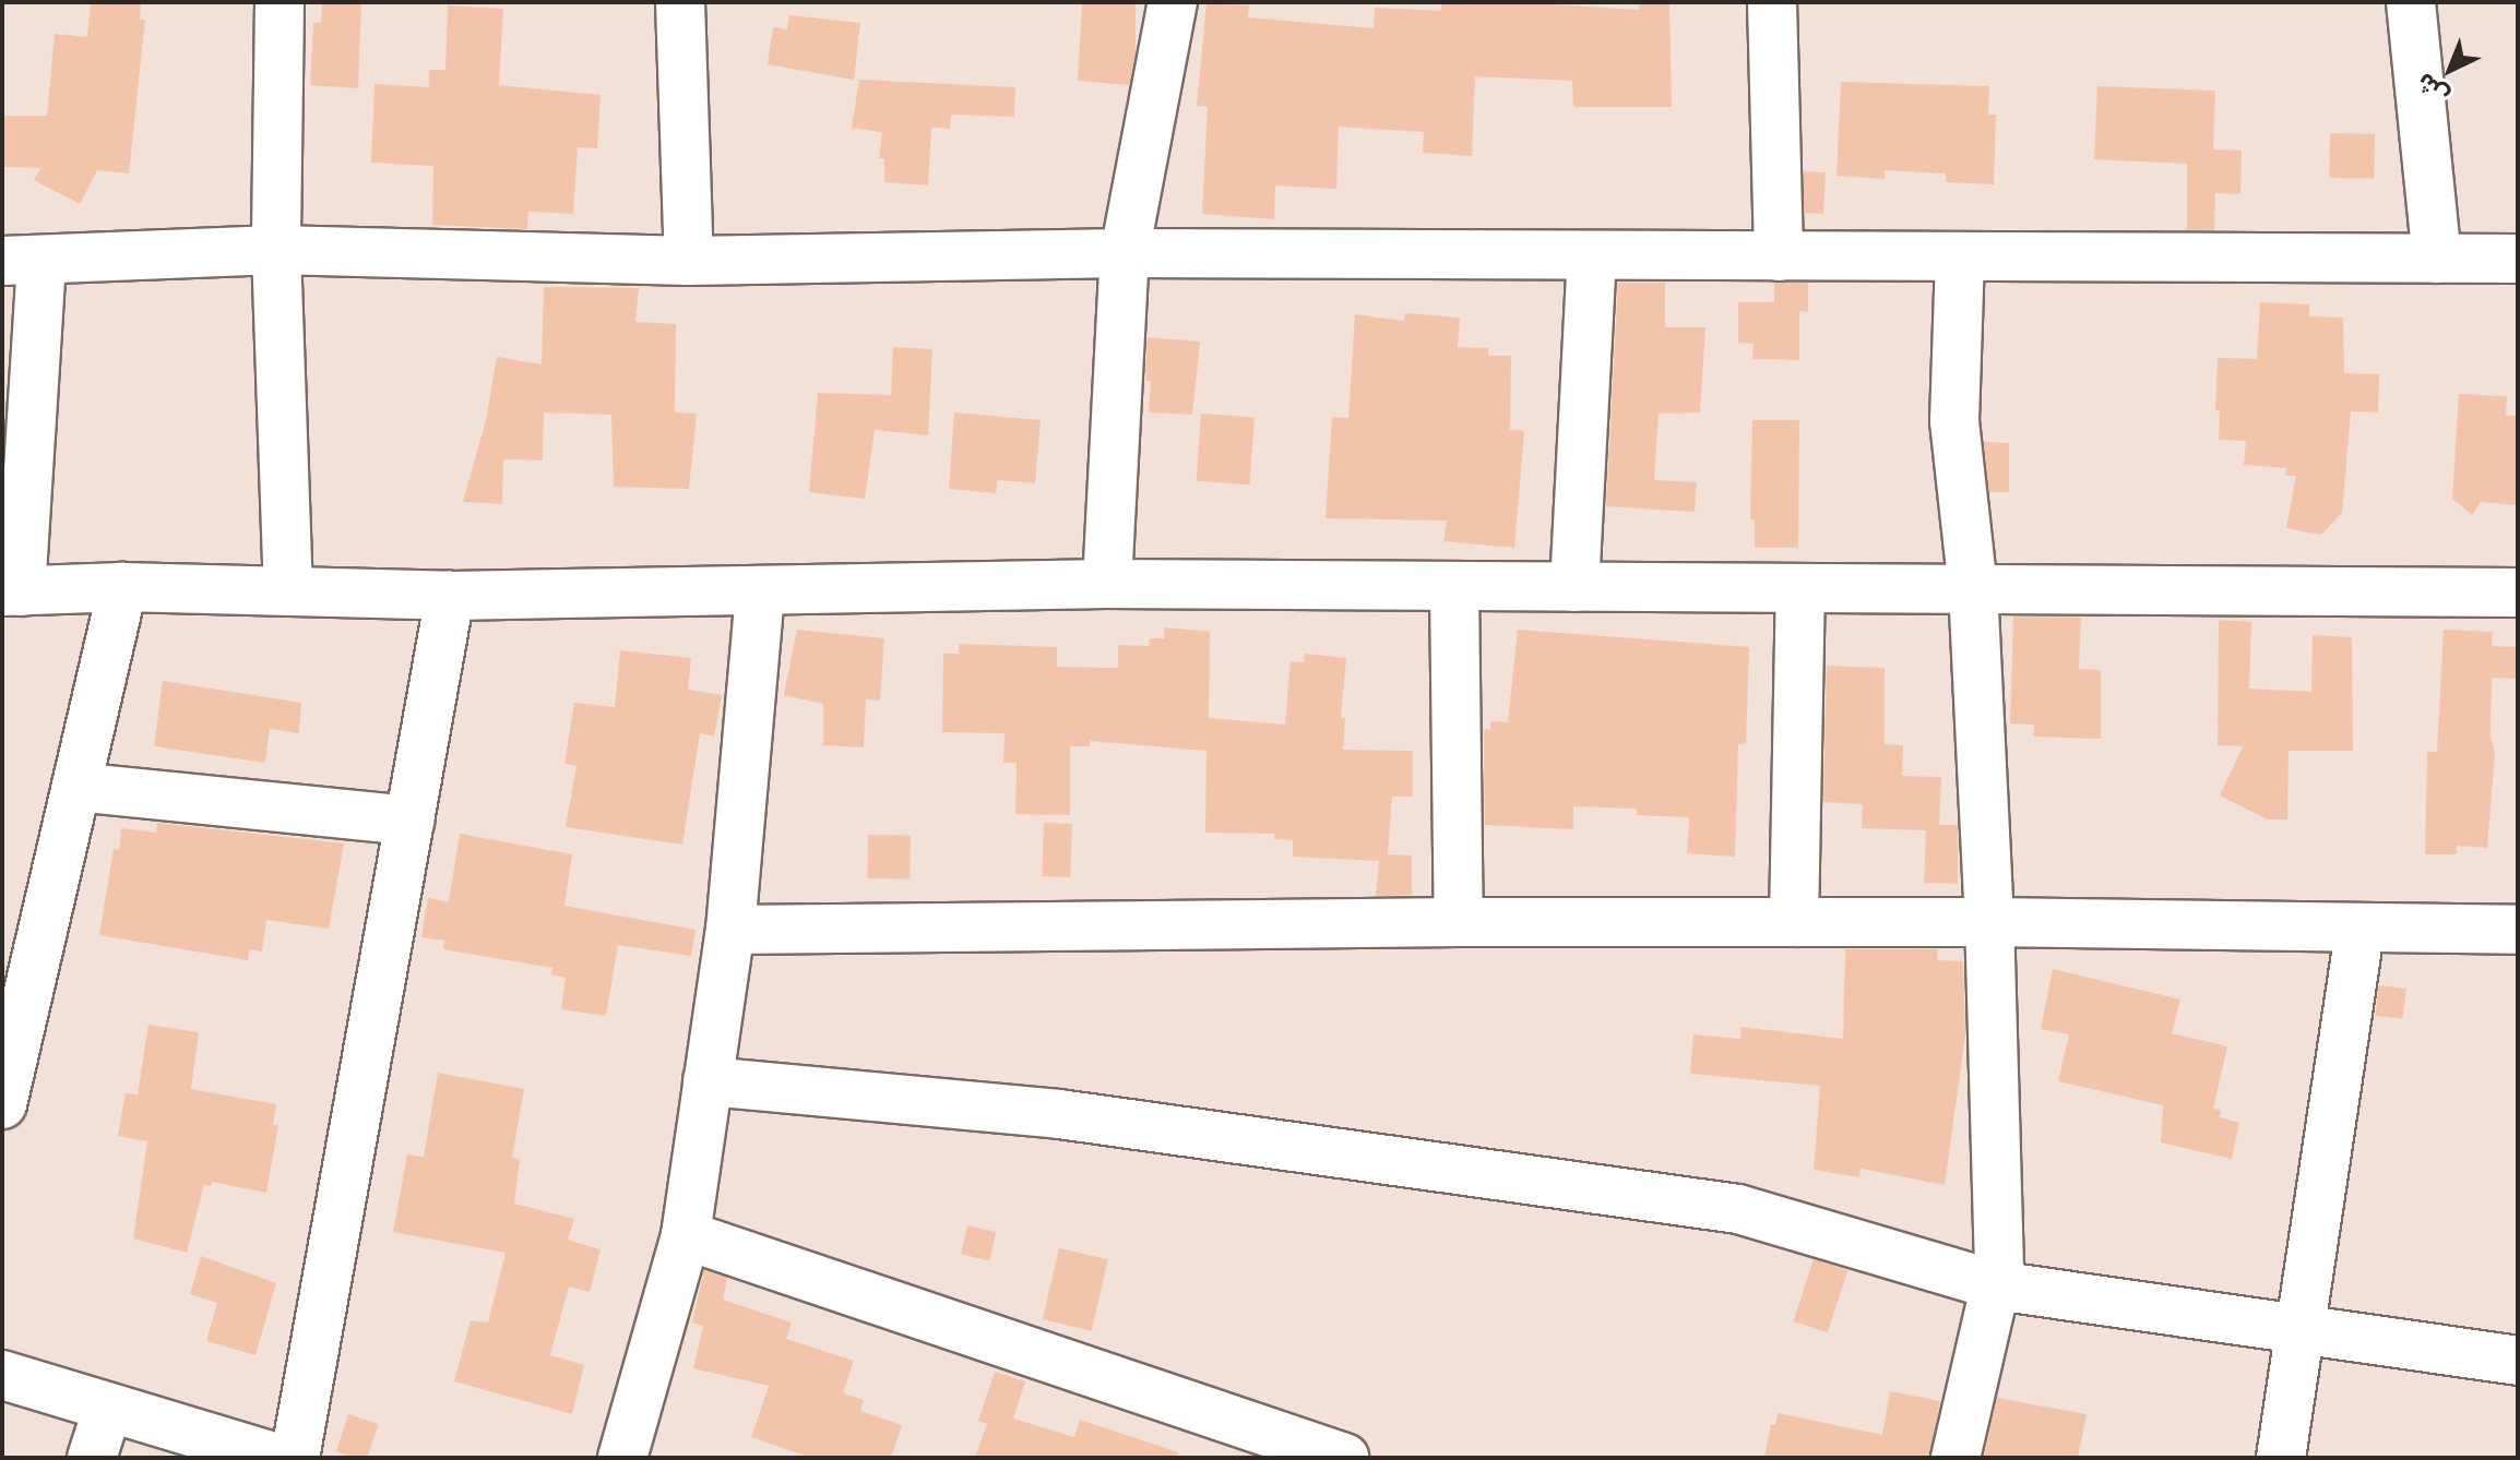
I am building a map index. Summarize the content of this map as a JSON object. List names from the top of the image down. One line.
{"north":"bottom left"}
